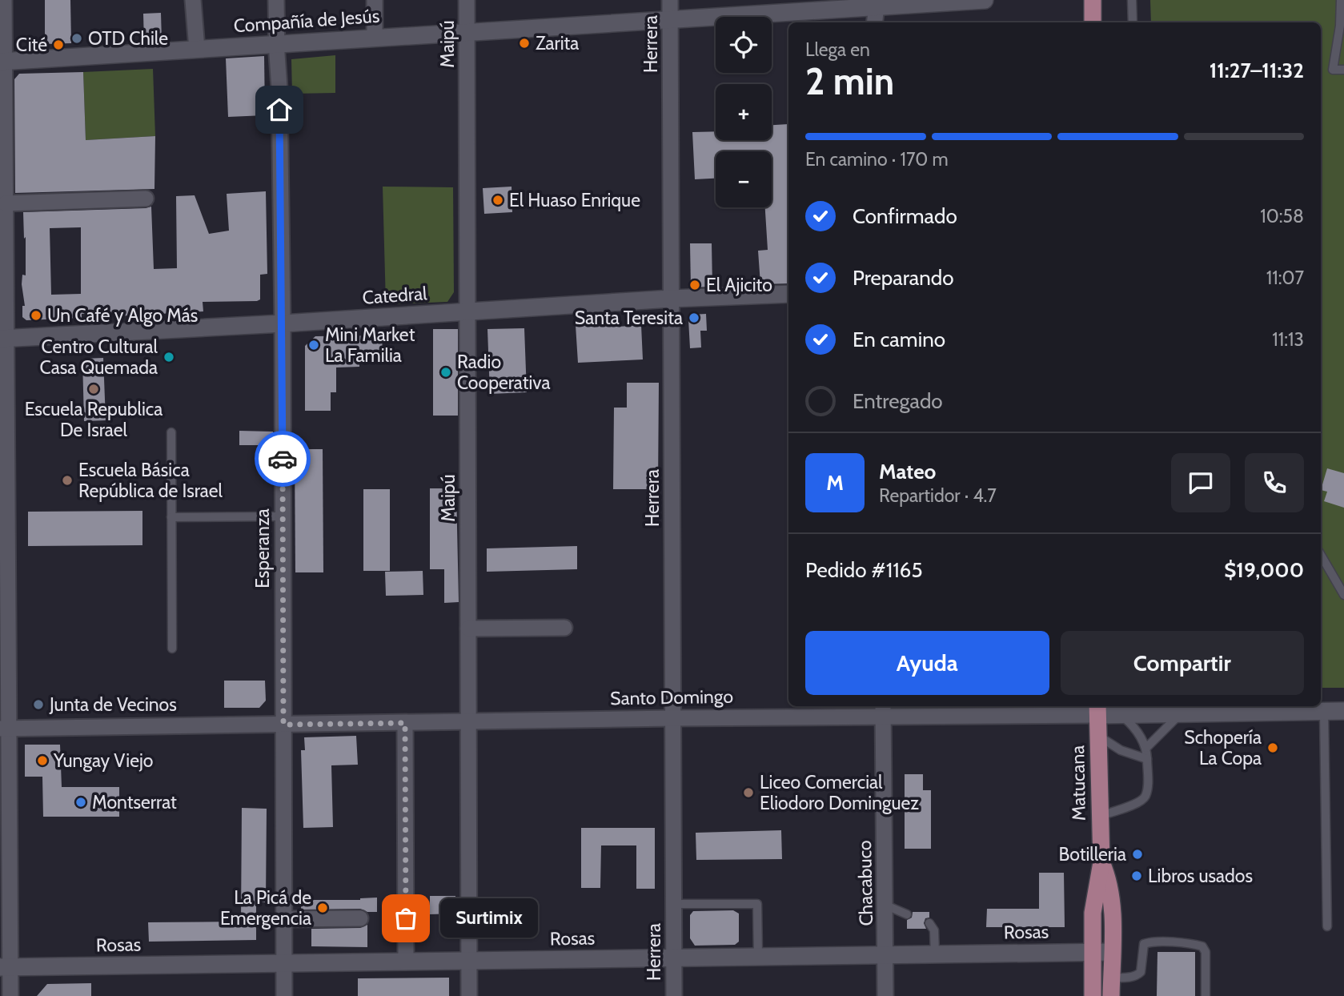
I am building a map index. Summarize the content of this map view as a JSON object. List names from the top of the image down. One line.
{"streets":{"main road":["Matucana"],"street":["Compañía de Jesús","Maipú","Herrera","Catedral","Esperanza","Santo Domingo","Chacabuco","Rosas"]},"crossings":[["Compañía de Jesús","Maipú"],["Compañía de Jesús","Herrera"],["Compañía de Jesús","Esperanza"],["Maipú","Catedral"],["Maipú","Santo Domingo"],["Maipú","Rosas"],["Herrera","Catedral"],["Herrera","Santo Domingo"],["Herrera","Rosas"],["Catedral","Esperanza"],["Esperanza","Santo Domingo"],["Esperanza","Rosas"],["Santo Domingo","Matucana"],["Santo Domingo","Chacabuco"],["Matucana","Rosas"],["Chacabuco","Rosas"]],"places":["OTD Chile","Zarita","Cité","El Huaso Enrique","El Ajicito","Un Café y Algo Más","Santa Teresita","Mini Market La Familia","Centro Cultural Casa Quemada","Radio Cooperativa","Escuela Republica De Israel","Escuela Básica República de Israel","Junta de Vecinos","Schopería La Copa","Yungay Viejo","Liceo Comercial Eliodoro Dominguez","Montserrat","Botilleria","Libros usados","La Picá de Emergencia","Surtimix"],"page":{"map_buttons":["+","−"],"heading":["2 min","Llega en","11:27–11:32"],"panel":["Mateo","Repartidor · 4.7","Pedido #1165","$19,000"],"bar":"En camino · 170 m","list":[["Confirmado","10:58"],["Preparando","11:07"],["En camino","11:13"],"Entregado"],"round":"M","buttons":["Ayuda","Compartir"],"bubble":"Surtimix"}}
